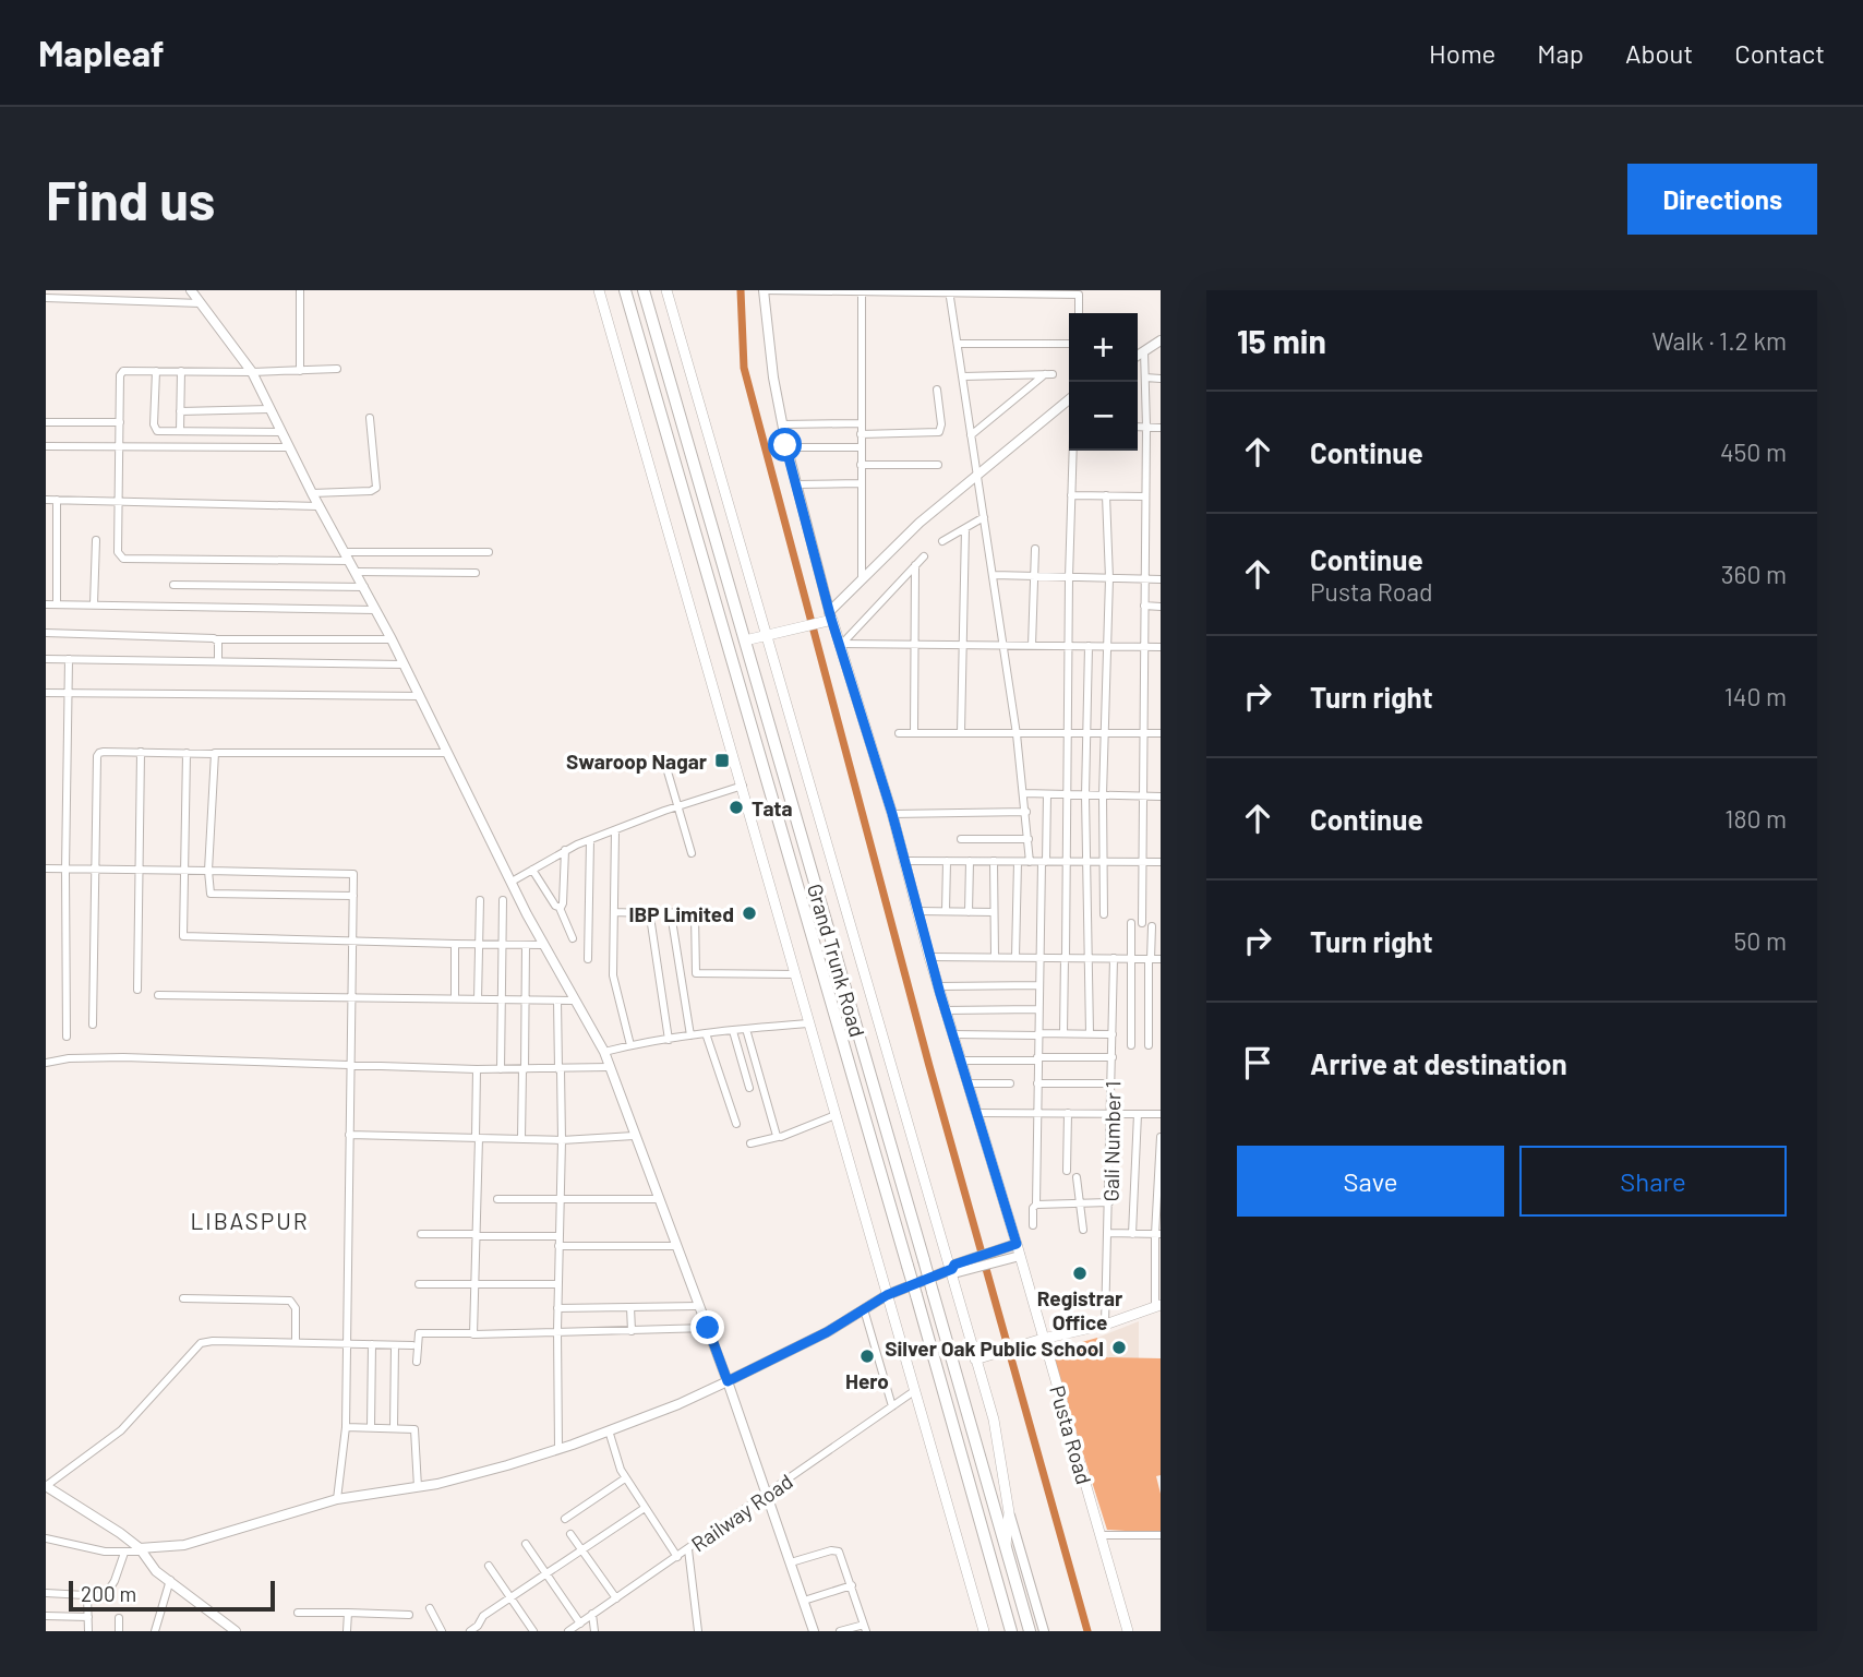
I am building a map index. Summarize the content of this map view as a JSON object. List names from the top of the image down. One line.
{"streets":{"highway":["Grand Trunk Road"],"main road":["Pusta Road"],"street":["Gali Number 1","Railway Road"]},"districts":["LIBASPUR"],"places":{"transit":["Swaroop Nagar"],"other":["Tata","IBP Limited","Registrar Office","Silver Oak Public School","Hero"]},"scale_bar":"200 m","page":{"header":"Mapleaf","nav":["Home","Map","About","Contact"],"buttons":["Directions",["Save","Share"]],"title":"Find us","heading":["15 min","Walk · 1.2 km"],"map_buttons":["+","−"],"list":[["Continue","450 m"],["Continue","Pusta Road","360 m"],["Turn right","140 m"],["Continue","180 m"],["Turn right","50 m"],"Arrive at destination"],"scale":"200 m"}}
